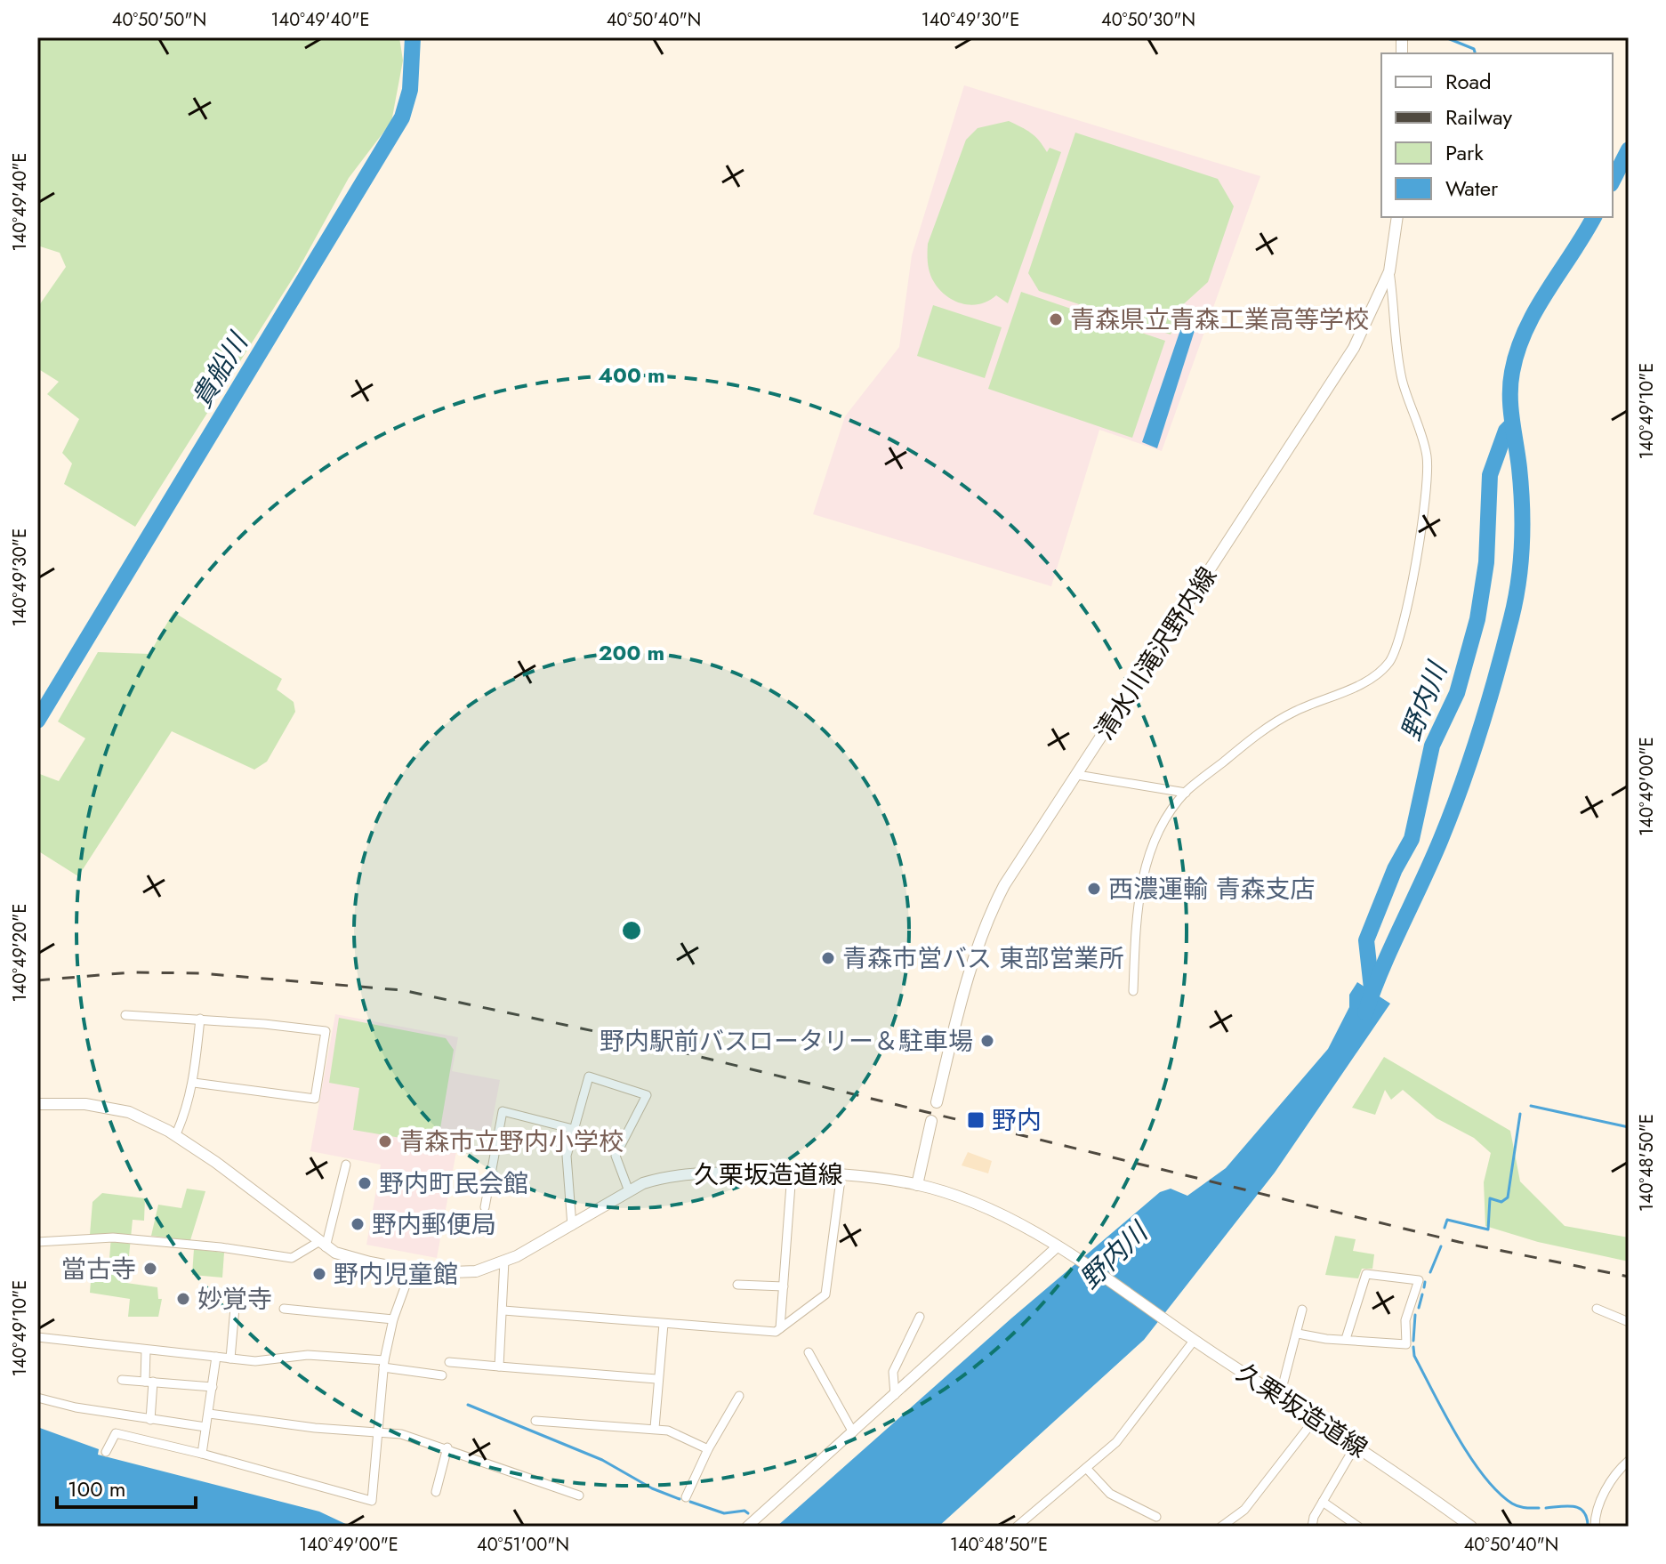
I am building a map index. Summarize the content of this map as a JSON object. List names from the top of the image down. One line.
{"streets":{"main road":["清水川滝沢野内線","久栗坂造道線"]},"water":["貴船川","野内川"],"places":{"other":["青森県立青森工業高等学校","西濃運輸 青森支店","青森市営バス 東部営業所","野内駅前バスロータリー＆駐車場","青森市立野内小学校","野内町民会館","野内郵便局","當古寺","野内児童館","妙覚寺"],"transit":["野内"]},"legend":["Road","Railway","Park","Water"],"scale_bar":"100 m","coordinates":["40°50'50\"N","140°49'40\"E","40°50'40\"N","140°49'30\"E","40°50'30\"N","140°49'10\"E","140°49'00\"E","140°49'20\"E","140°48'50\"E","40°51'00\"N"],"rings":["400 m","200 m"]}
